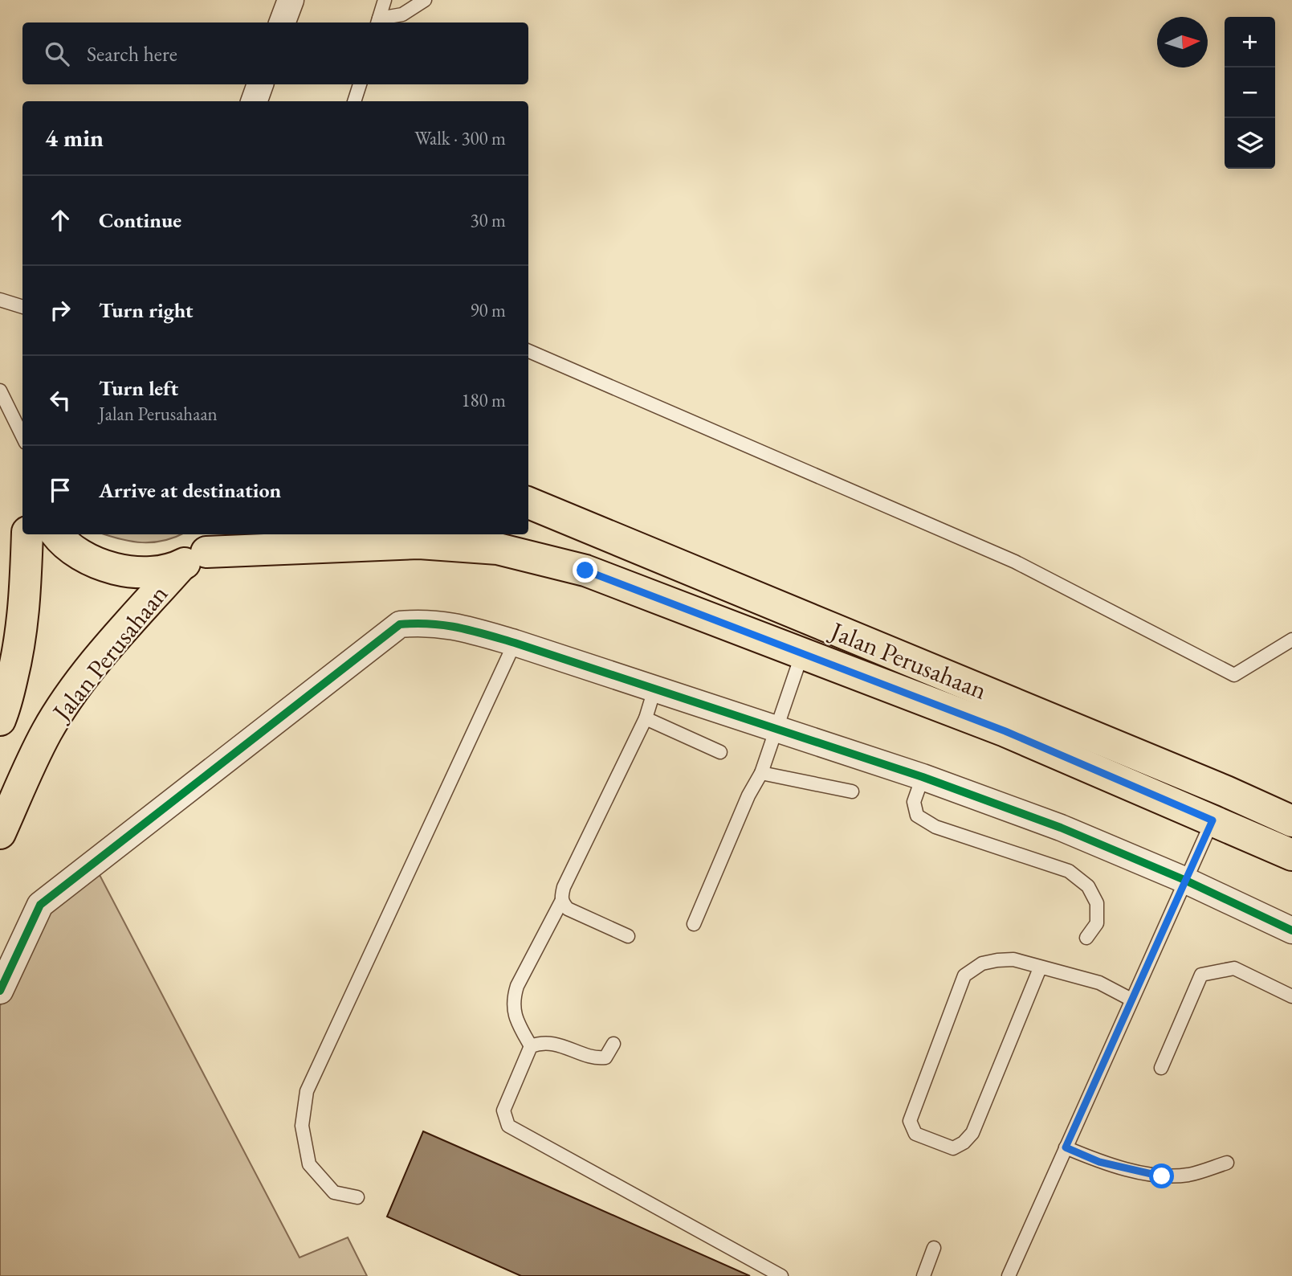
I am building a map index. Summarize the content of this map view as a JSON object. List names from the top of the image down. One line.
{"streets":{"main road":["Jalan Perusahaan"]},"north":"right","page":{"map_buttons":["+","−"],"search":"Search here","heading":["4 min","Walk · 300 m"],"list":[["Continue","30 m"],["Turn right","90 m"],["Turn left","Jalan Perusahaan","180 m"],"Arrive at destination"]}}
